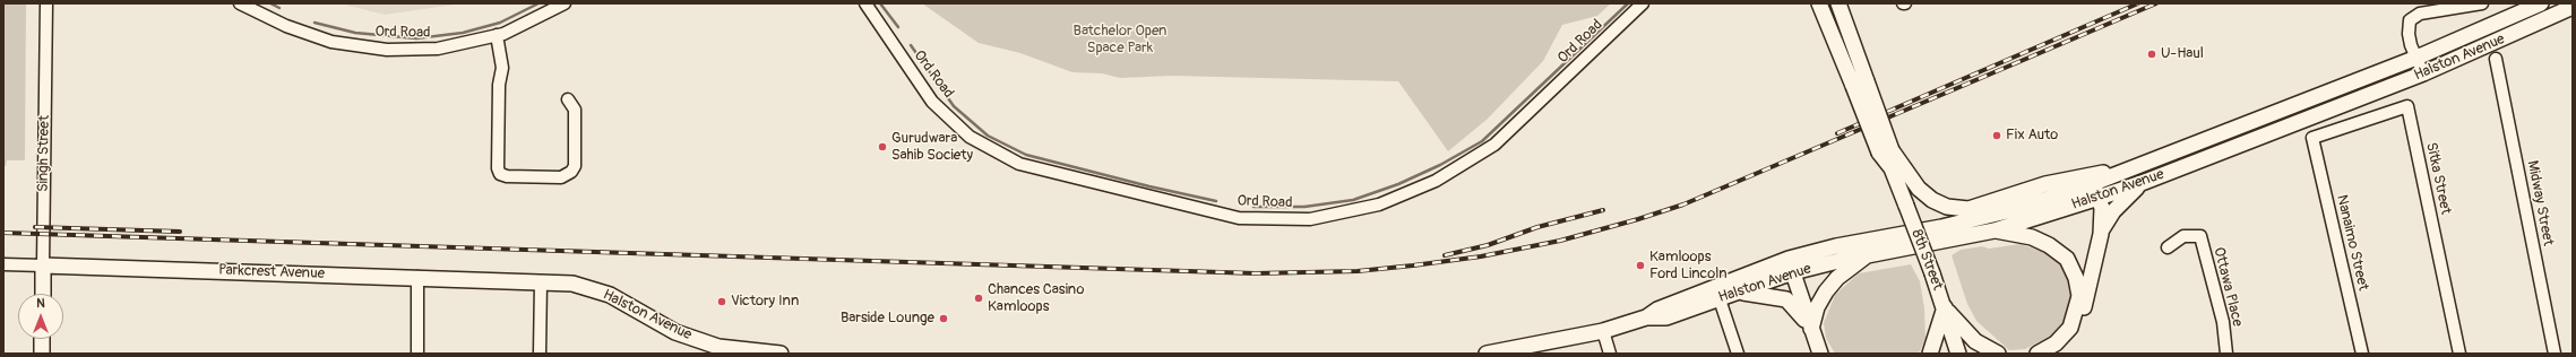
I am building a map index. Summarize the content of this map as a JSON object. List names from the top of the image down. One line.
{"streets":{"main road":["Halston Avenue","Singh Street","8th Street","Parkcrest Avenue"],"street":["Ord Road","Sitka Street","Midway Street","Nanaimo Street","Ottawa Place"]},"crossings":[["Halston Avenue","Parkcrest Avenue"],["Singh Street","Parkcrest Avenue"],["Sitka Street","Nanaimo Street"]],"parks":["Batchelor Open Space Park"],"places":["U-Haul","Fix Auto","Gurudwara Sahib Society","Kamloops Ford Lincoln","Chances Casino Kamloops","Victory Inn","Barside Lounge"],"north":"top"}
